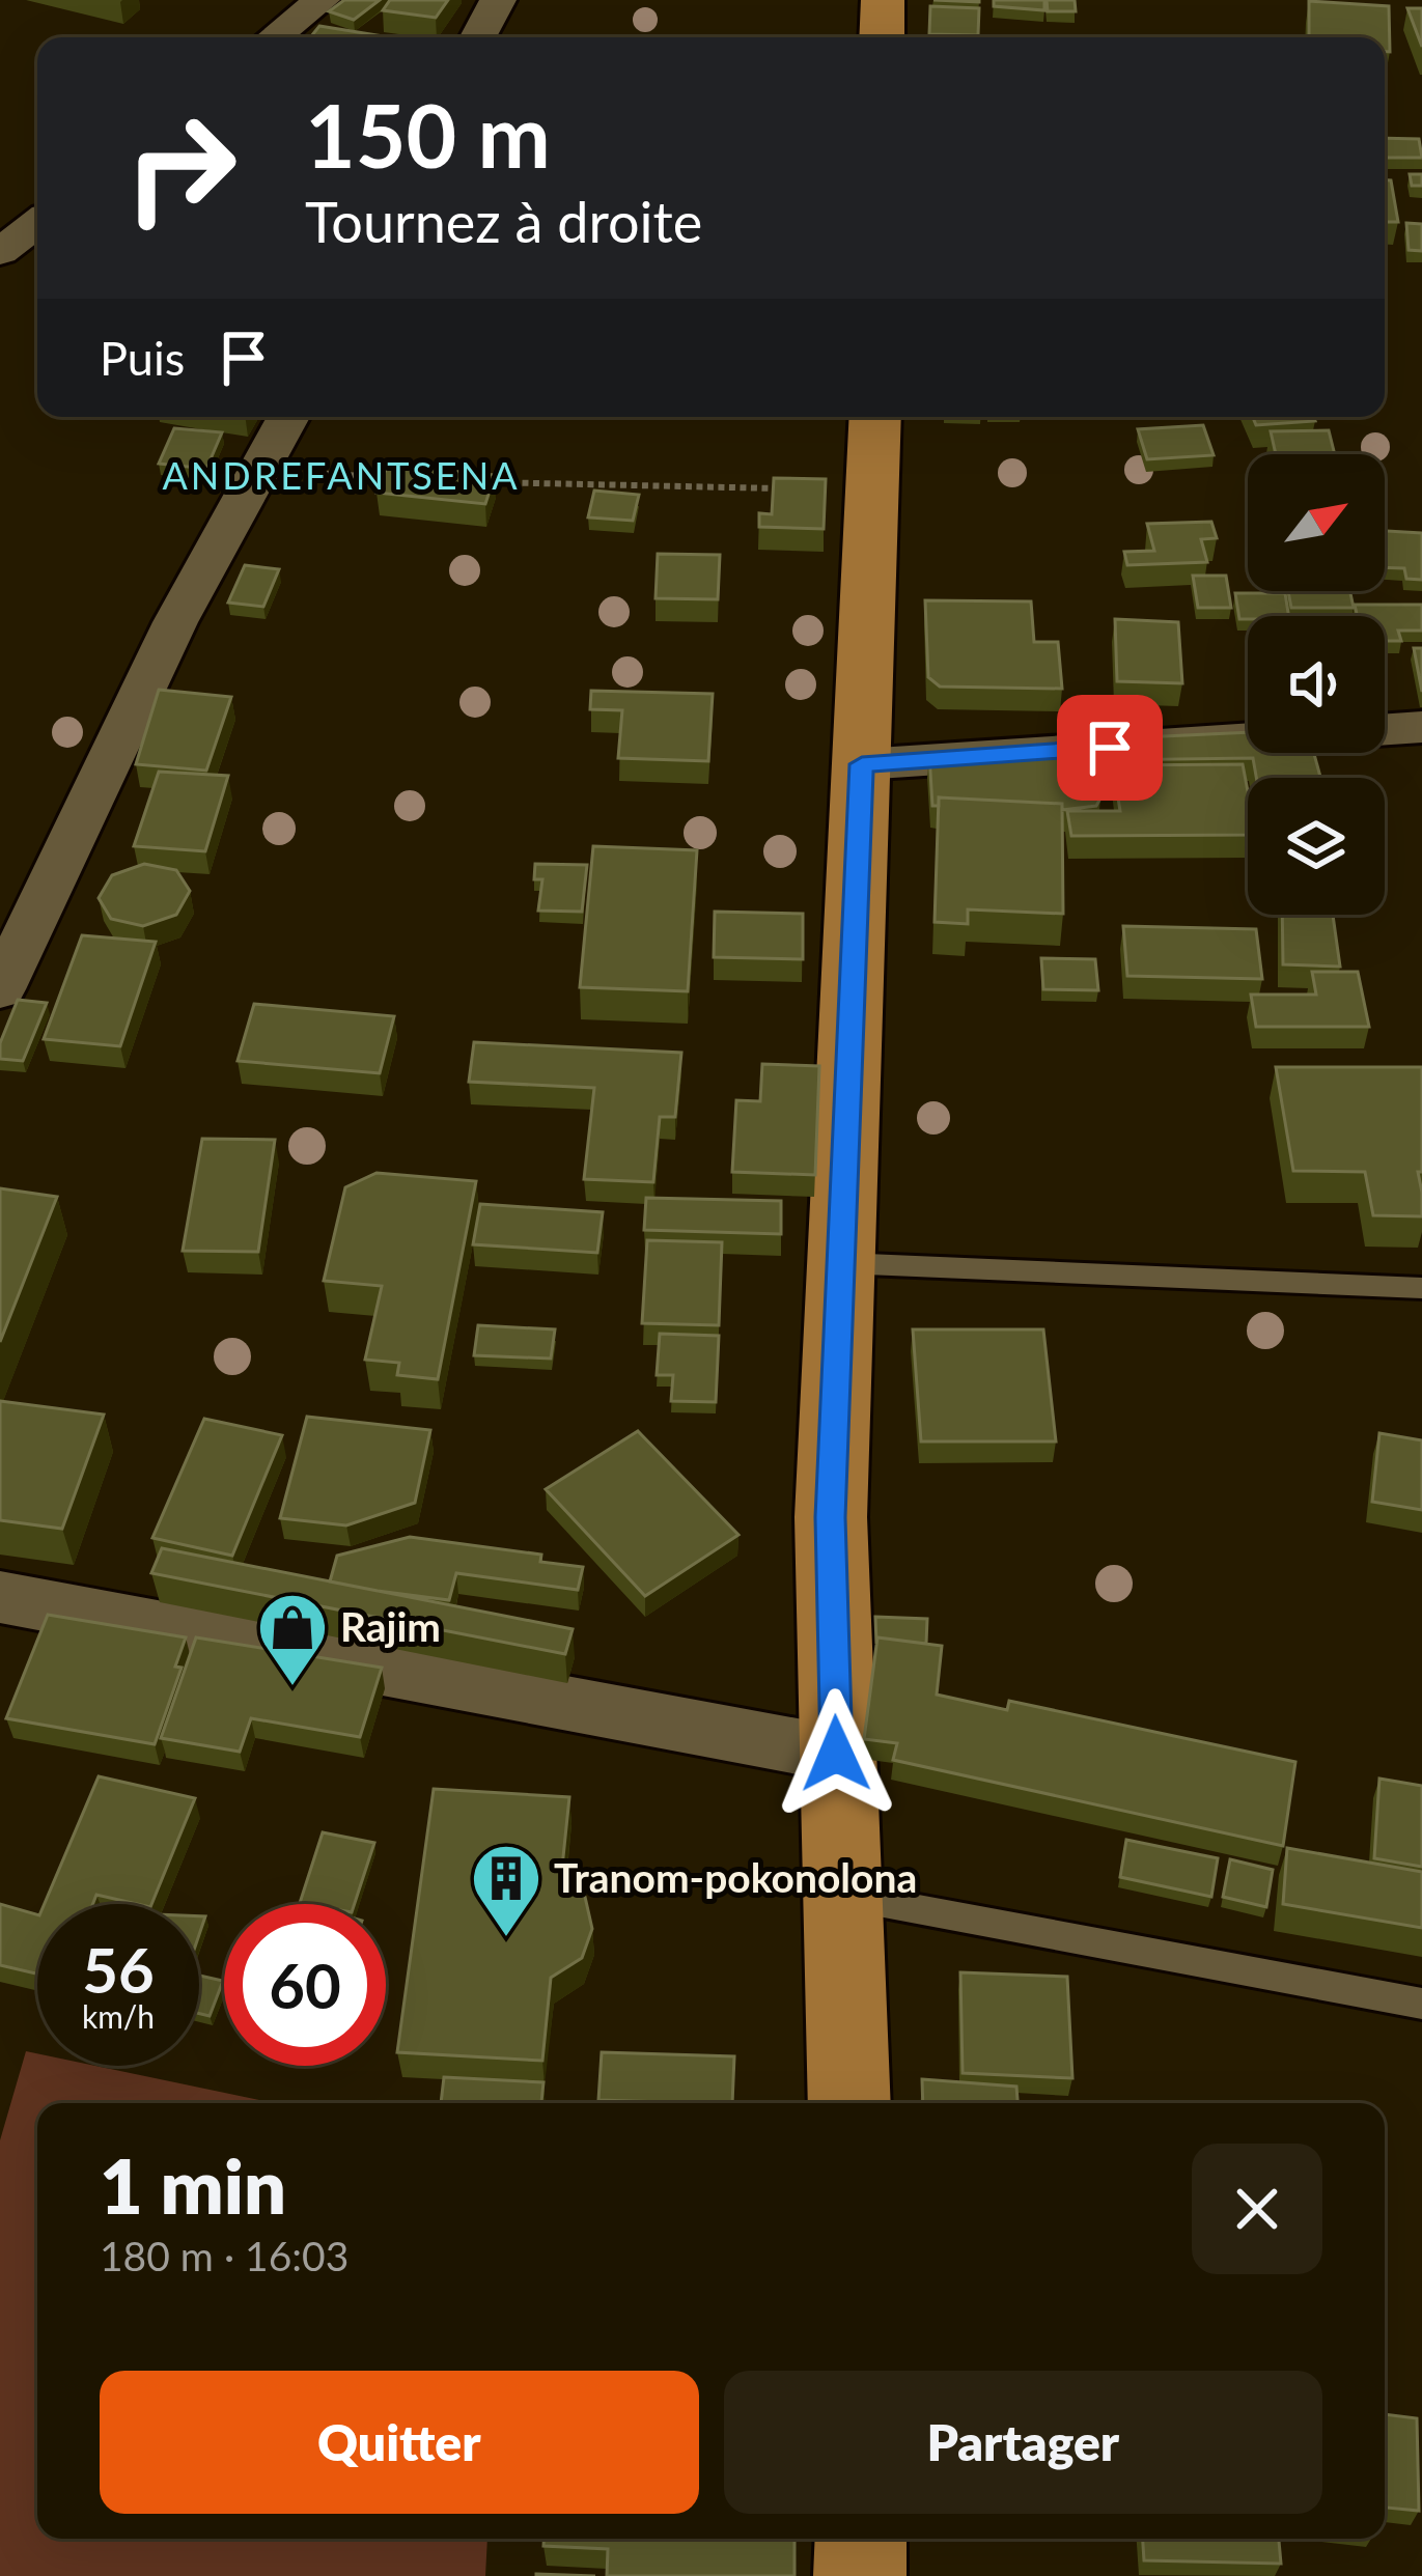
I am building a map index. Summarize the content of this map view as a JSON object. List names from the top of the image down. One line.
{"districts":["ANDREFANTSENA"],"places":{"shop":["Rajim"],"building":["Tranom-pokonolona"]},"north":"top right","page":{"turn":["150 m","Tournez à droite"],"then":"Puis","speed":"56 km/h","limit":"60","heading":["1 min","180 m · 16:03"],"buttons":["Quitter","Partager"]}}
